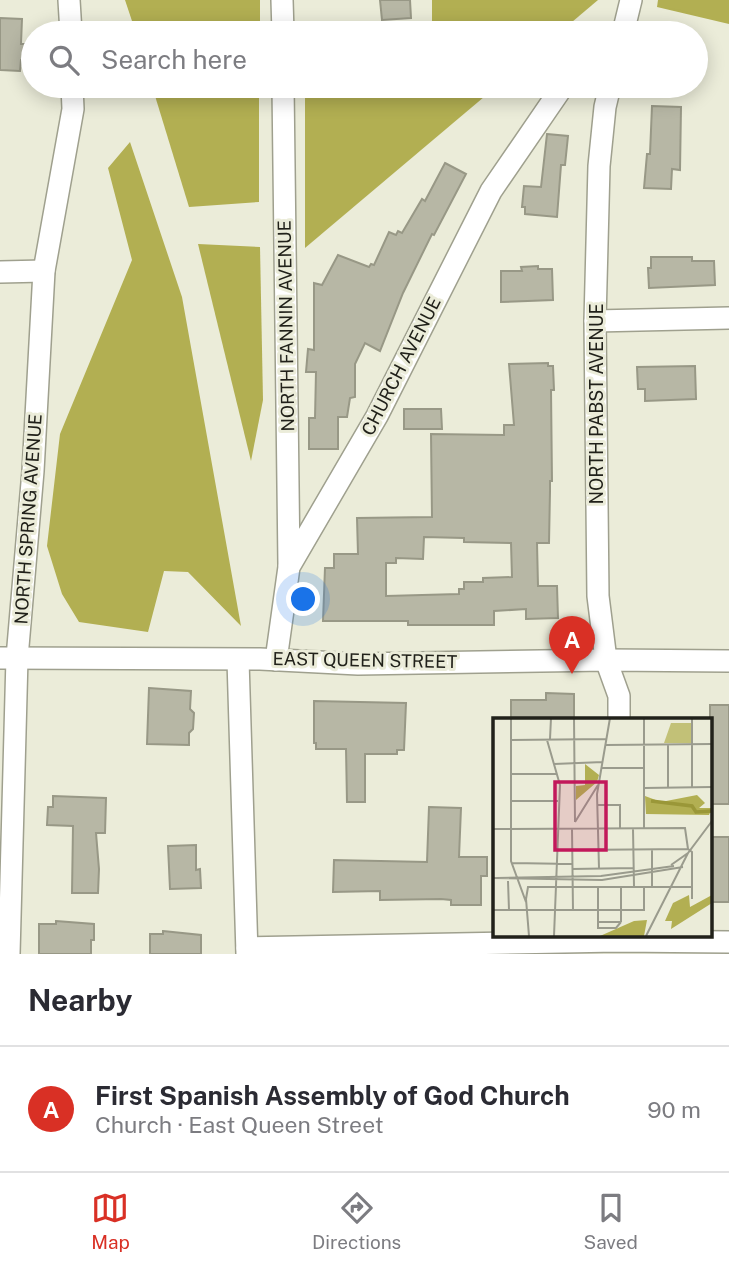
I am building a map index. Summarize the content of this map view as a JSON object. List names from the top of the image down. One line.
{"streets":{"street":["NORTH FANNIN AVENUE","CHURCH AVENUE","NORTH PABST AVENUE","NORTH SPRING AVENUE","EAST QUEEN STREET"]},"crossings":[["NORTH FANNIN AVENUE","CHURCH AVENUE"],["CHURCH AVENUE","EAST QUEEN STREET"],["NORTH PABST AVENUE","EAST QUEEN STREET"],["NORTH SPRING AVENUE","EAST QUEEN STREET"]],"page":{"search":"Search here","pins":"A","heading":"Nearby","list":[{"mark":"A","name":"First Spanish Assembly of God Church","note":"Church · East Queen Street","value":"90 m"}],"nav":["Map","Directions","Saved"]}}
